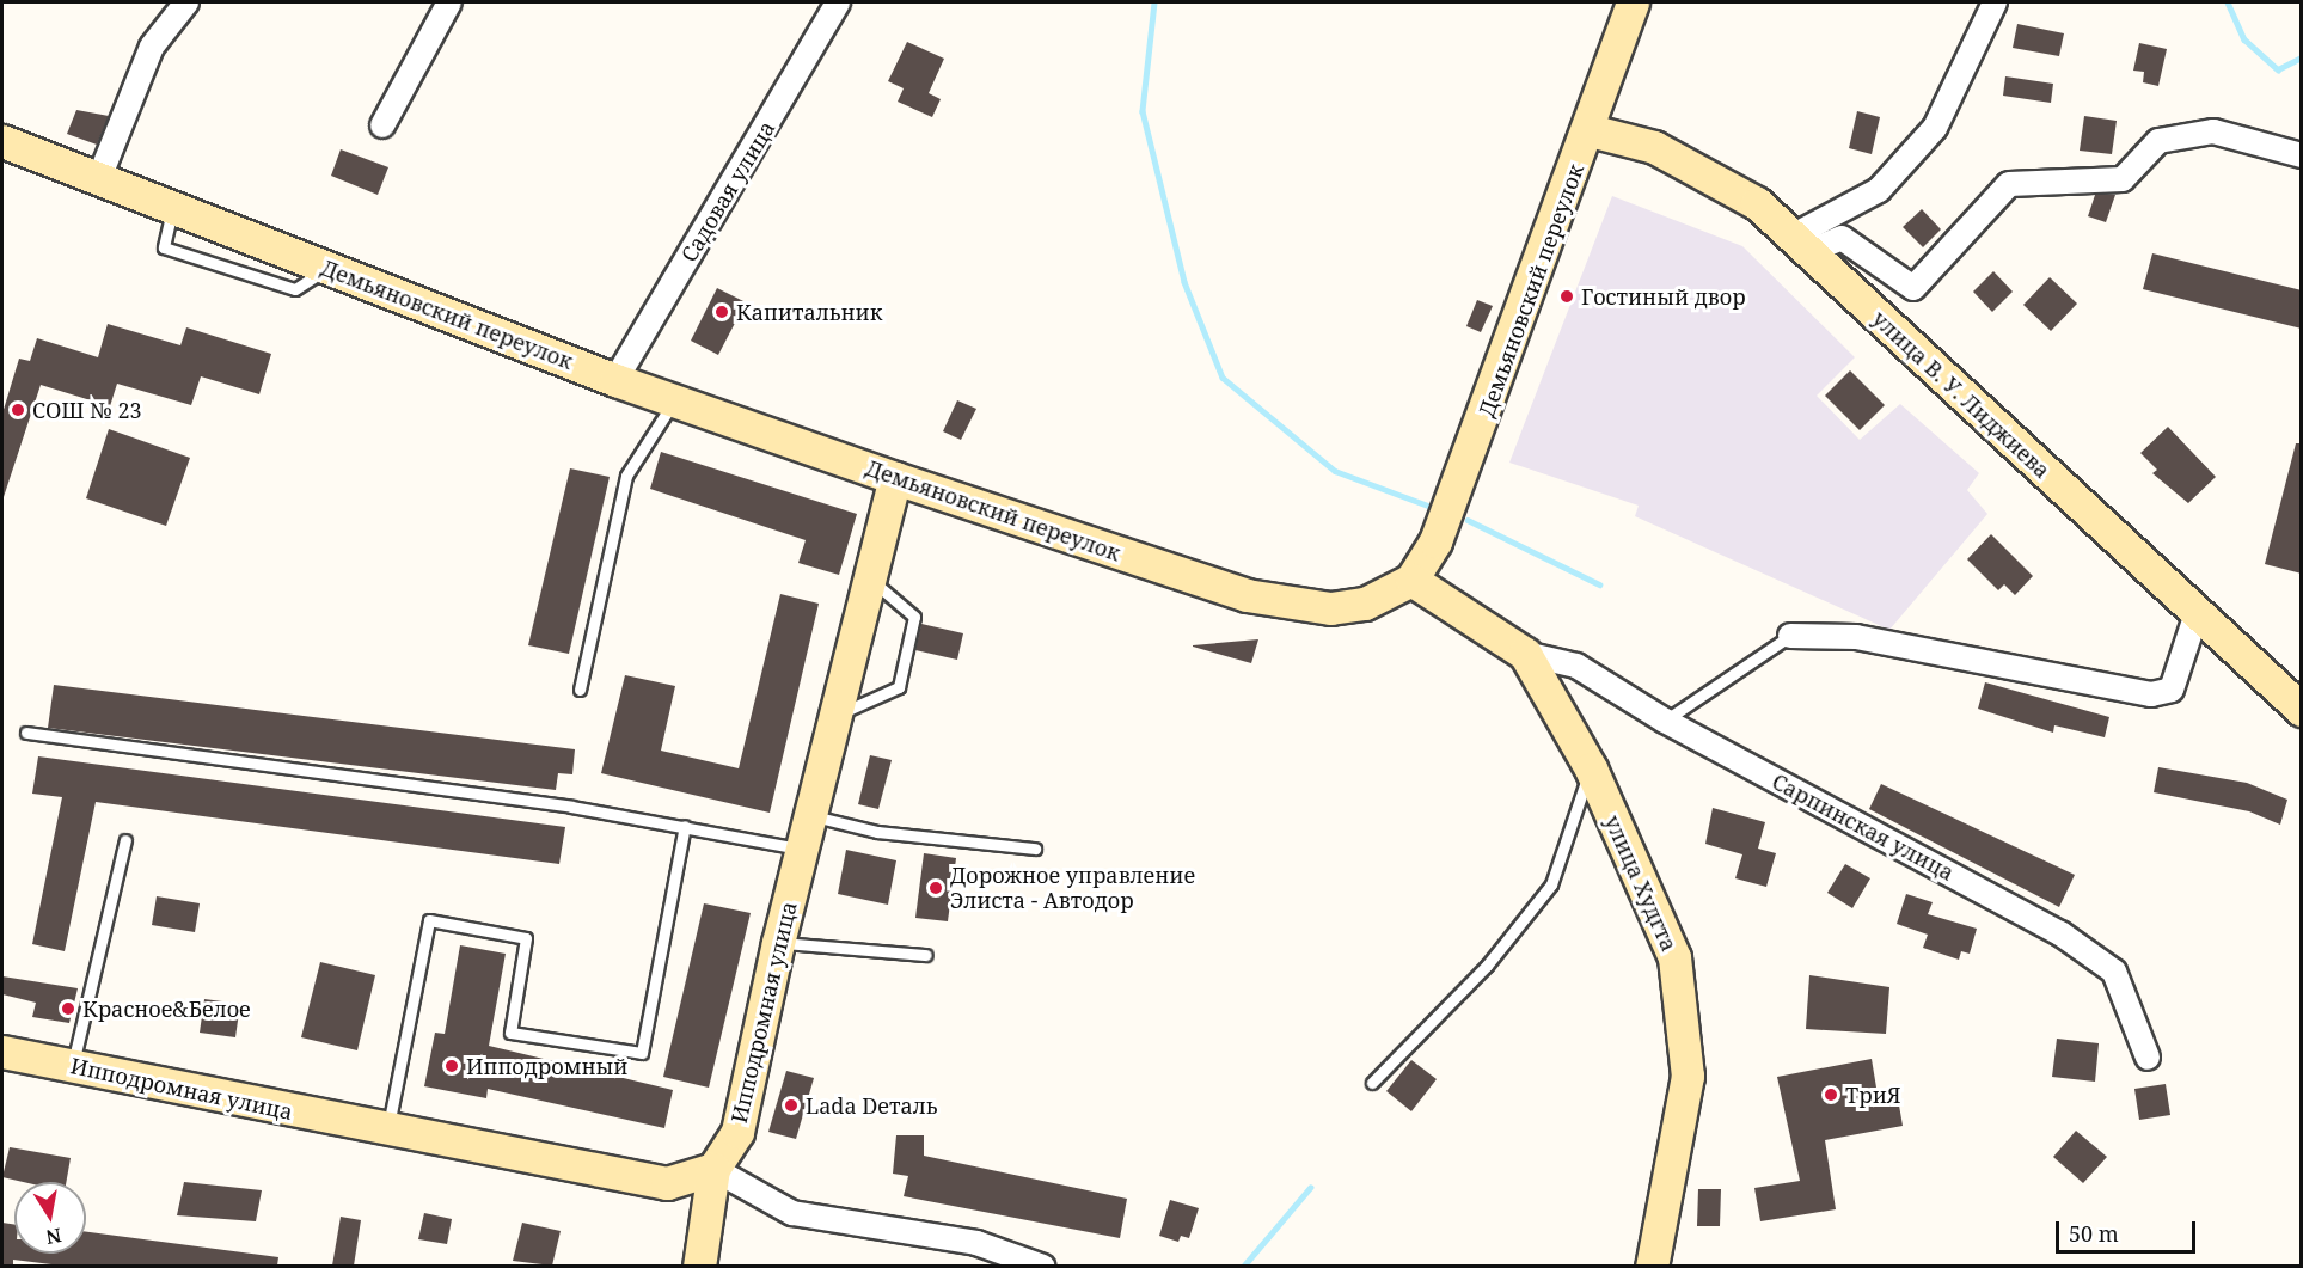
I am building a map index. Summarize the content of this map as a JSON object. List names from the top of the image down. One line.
{"streets":{"street":["Садовая улица","Демьяновский переулок","улица В. У. Лиджиева","Сарпинская улица","улица Худгта","Ипподромная улица"]},"crossings":[["Садовая улица","Демьяновский переулок"],["Демьяновский переулок","улица В. У. Лиджиева"],["Демьяновский переулок","улица Худгта"],["Демьяновский переулок","Ипподромная улица"],["Сарпинская улица","улица Худгта"]],"places":["Гостиный двор","Капитальник","СОШ № 23","Дорожное управление Элиста - Автодор","Красное&Белое","Ипподромный","ТриЯ","Lada Dеталь"],"scale_bar":"50 m","north":"bottom"}
